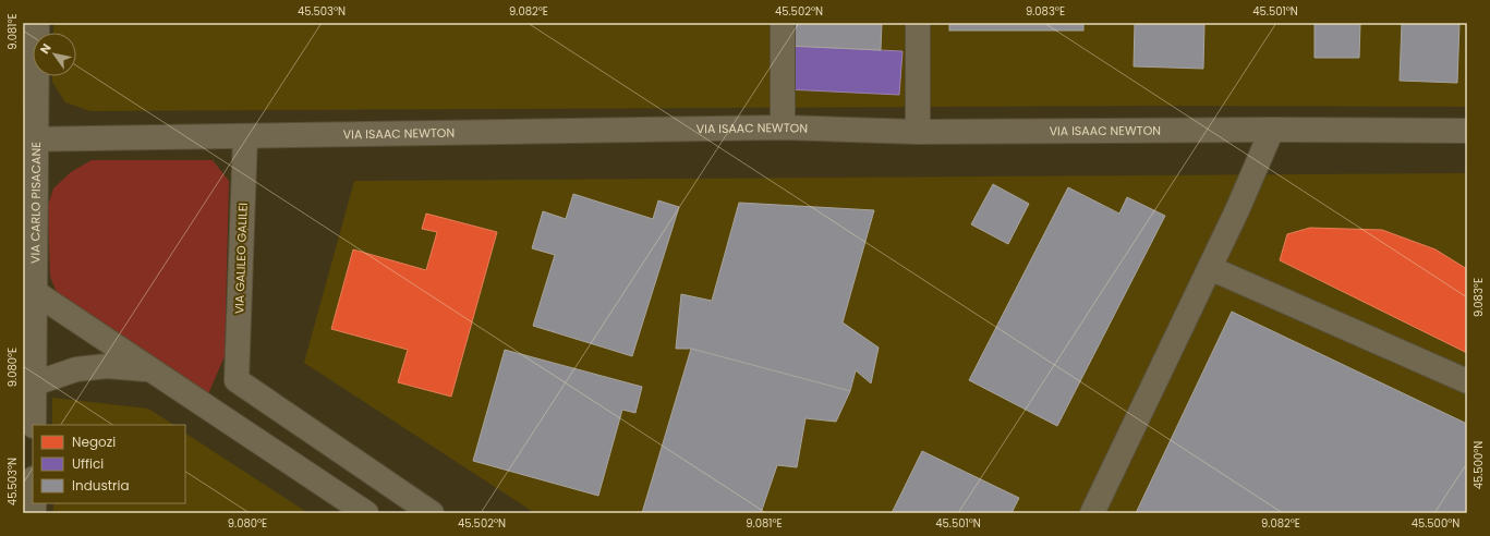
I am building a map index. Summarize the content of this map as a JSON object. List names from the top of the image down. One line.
{"streets":{"street":["VIA ISAAC NEWTON","VIA CARLO PISACANE","VIA GALILEO GALILEI"]},"crossings":[["VIA ISAAC NEWTON","VIA CARLO PISACANE"],["VIA ISAAC NEWTON","VIA GALILEO GALILEI"]],"legend":["Negozi","Uffici","Industria"],"north":"top left","coordinates":["45.503°N","9.082°E","45.502°N","9.083°E","45.501°N","9.081°E","9.080°E","45.500°N"]}
